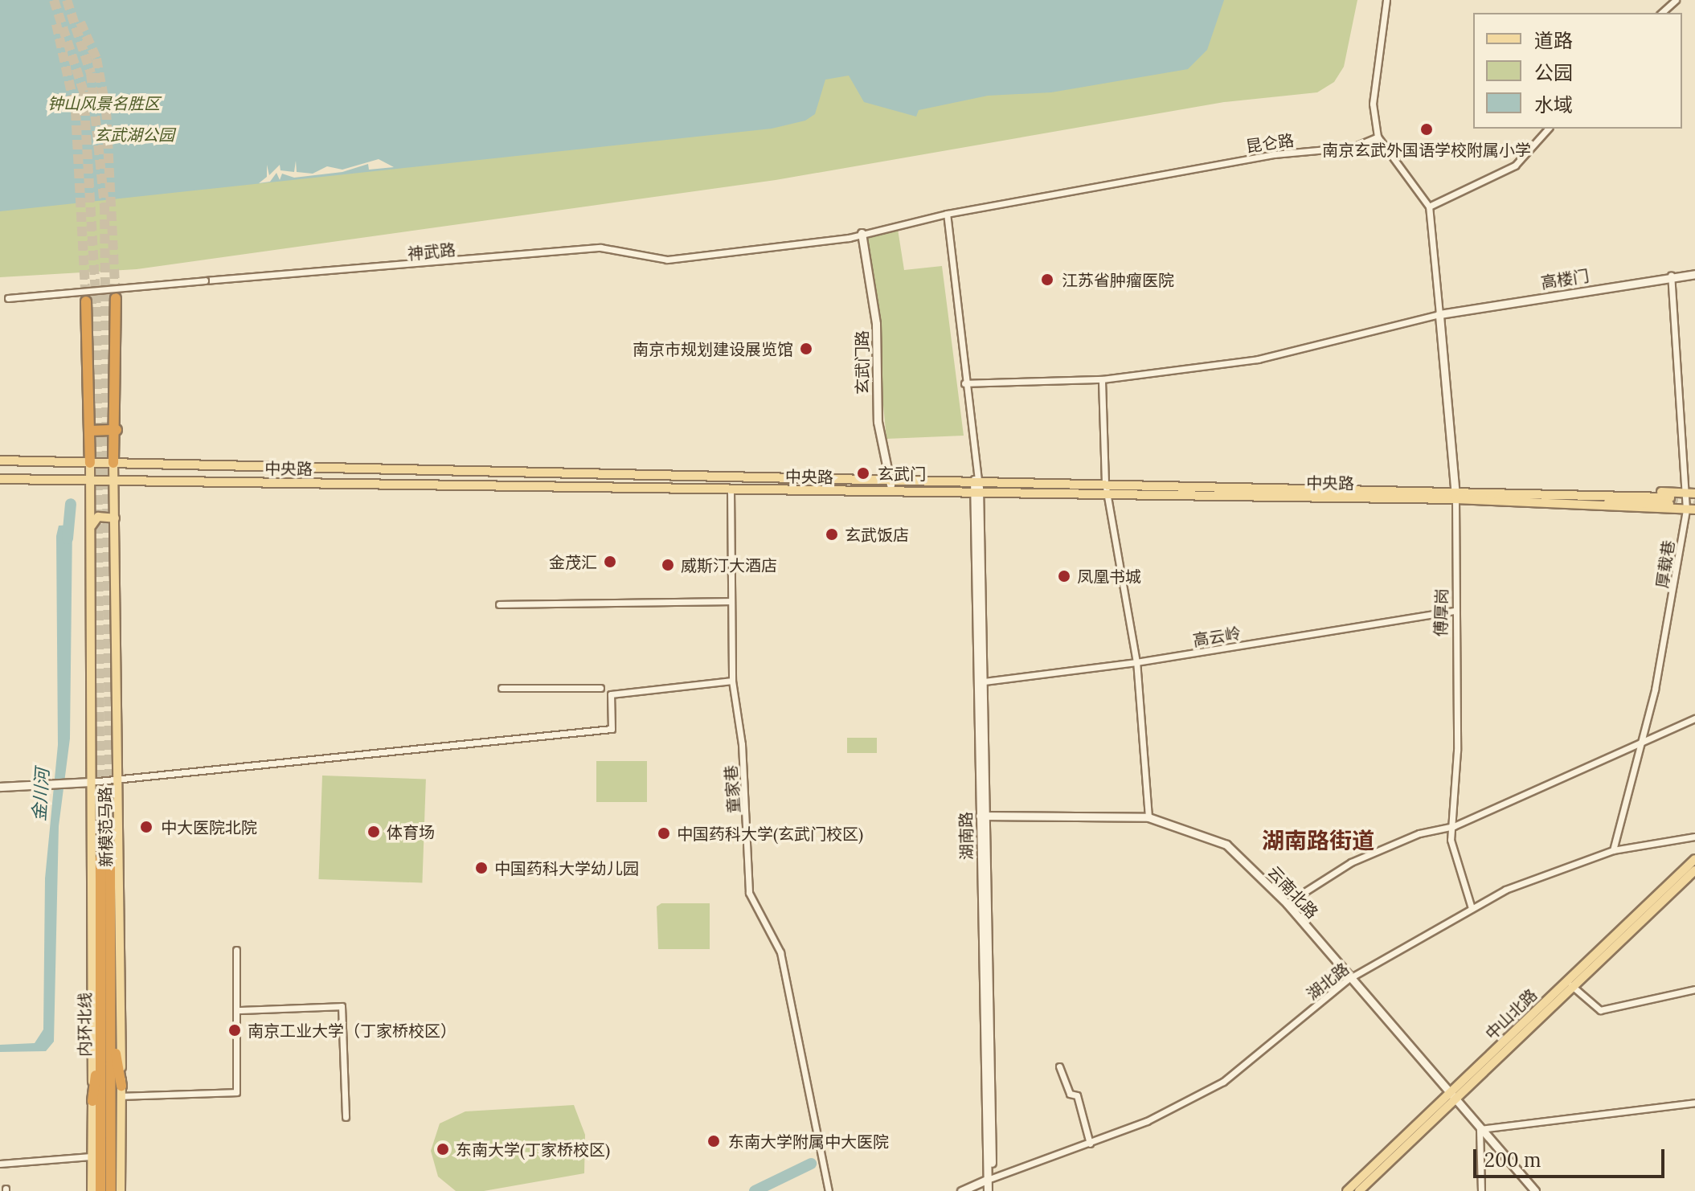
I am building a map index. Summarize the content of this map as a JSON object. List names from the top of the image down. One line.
{"streets":{"highway":["内环北线"],"main road":["中央路","新模范马路","中山北路"],"street":["昆仑路","神武路","高楼门","玄武门路","厚载巷","傅厚岗","高云岭","童家巷","湖南路","云南北路","湖北路"]},"crossings":[["昆仑路","神武路"],["神武路","玄武门路"],["高楼门","厚载巷"],["高楼门","傅厚岗"],["玄武门路","中央路"],["中央路","厚载巷"],["中央路","傅厚岗"],["中央路","童家巷"],["中央路","新模范马路"],["中央路","湖南路"],["厚载巷","湖北路"],["傅厚岗","高云岭"],["傅厚岗","湖北路"],["高云岭","湖南路"],["湖南路","云南北路"],["湖南路","湖北路"],["云南北路","湖北路"],["云南北路","中山北路"]],"districts":["湖南路街道"],"water":["金川河"],"parks":["钟山风景名胜区","玄武湖公园"],"places":["南京玄武外国语学校附属小学","江苏省肿瘤医院","南京市规划建设展览馆","玄武门","玄武饭店","金茂汇","威斯汀大酒店","凤凰书城","中大医院北院","体育场","中国药科大学(玄武门校区)","中国药科大学幼儿园","南京工业大学（丁家桥校区）","东南大学附属中大医院","东南大学(丁家桥校区)"],"legend":["道路","公园","水域"],"scale_bar":"200 m"}
